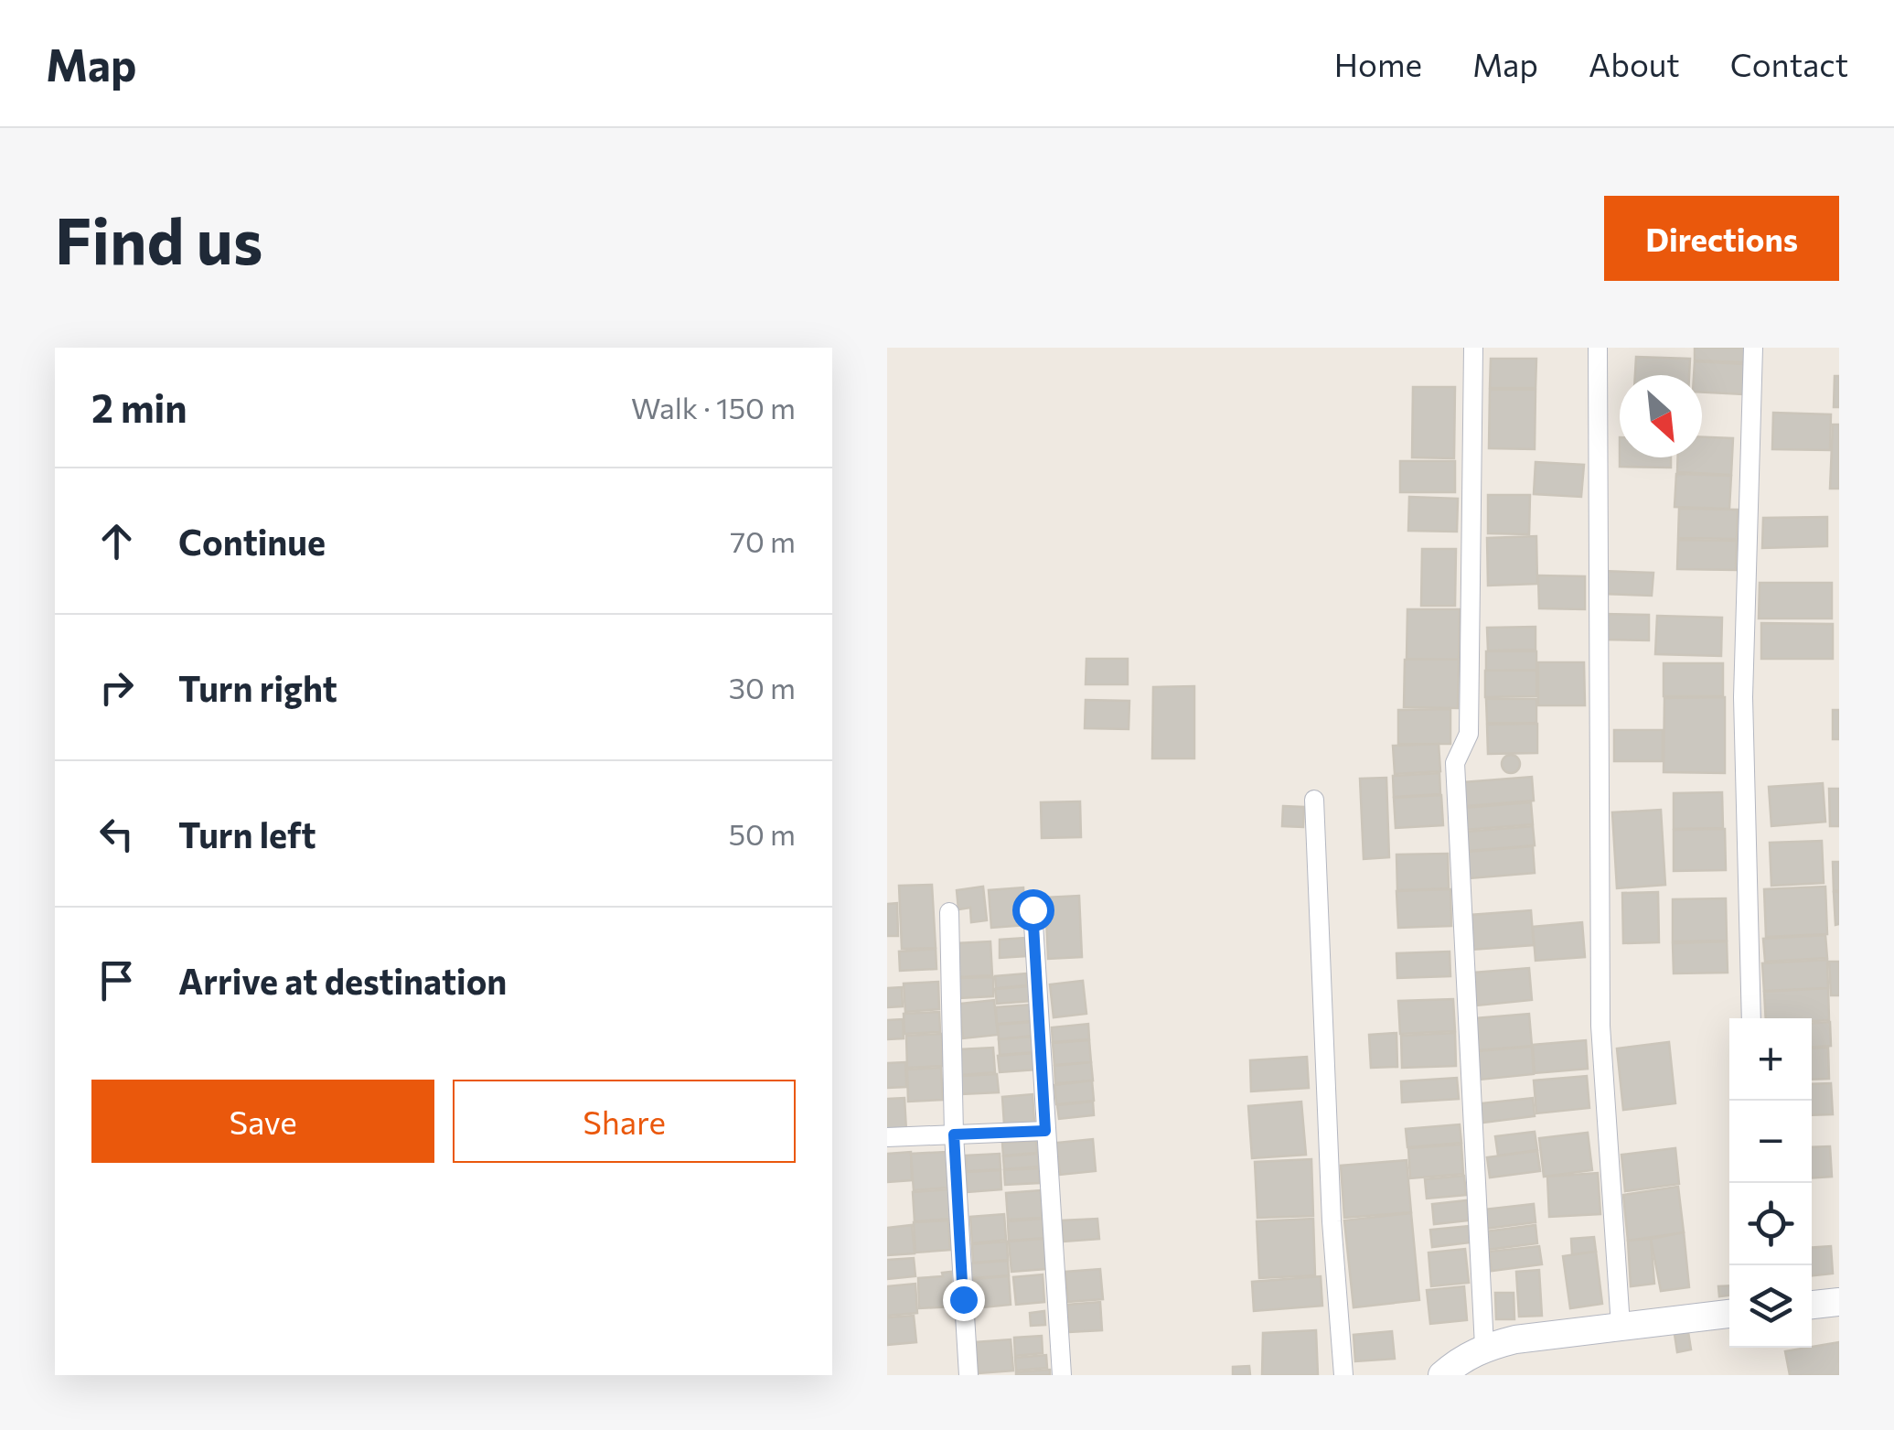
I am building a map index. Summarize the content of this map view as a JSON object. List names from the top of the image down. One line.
{"north":"bottom right","page":{"header":"Map","nav":["Home","Map","About","Contact"],"buttons":["Directions",["Save","Share"]],"title":"Find us","heading":["2 min","Walk · 150 m"],"list":[["Continue","70 m"],["Turn right","30 m"],["Turn left","50 m"],"Arrive at destination"],"map_buttons":["+","−"]}}
